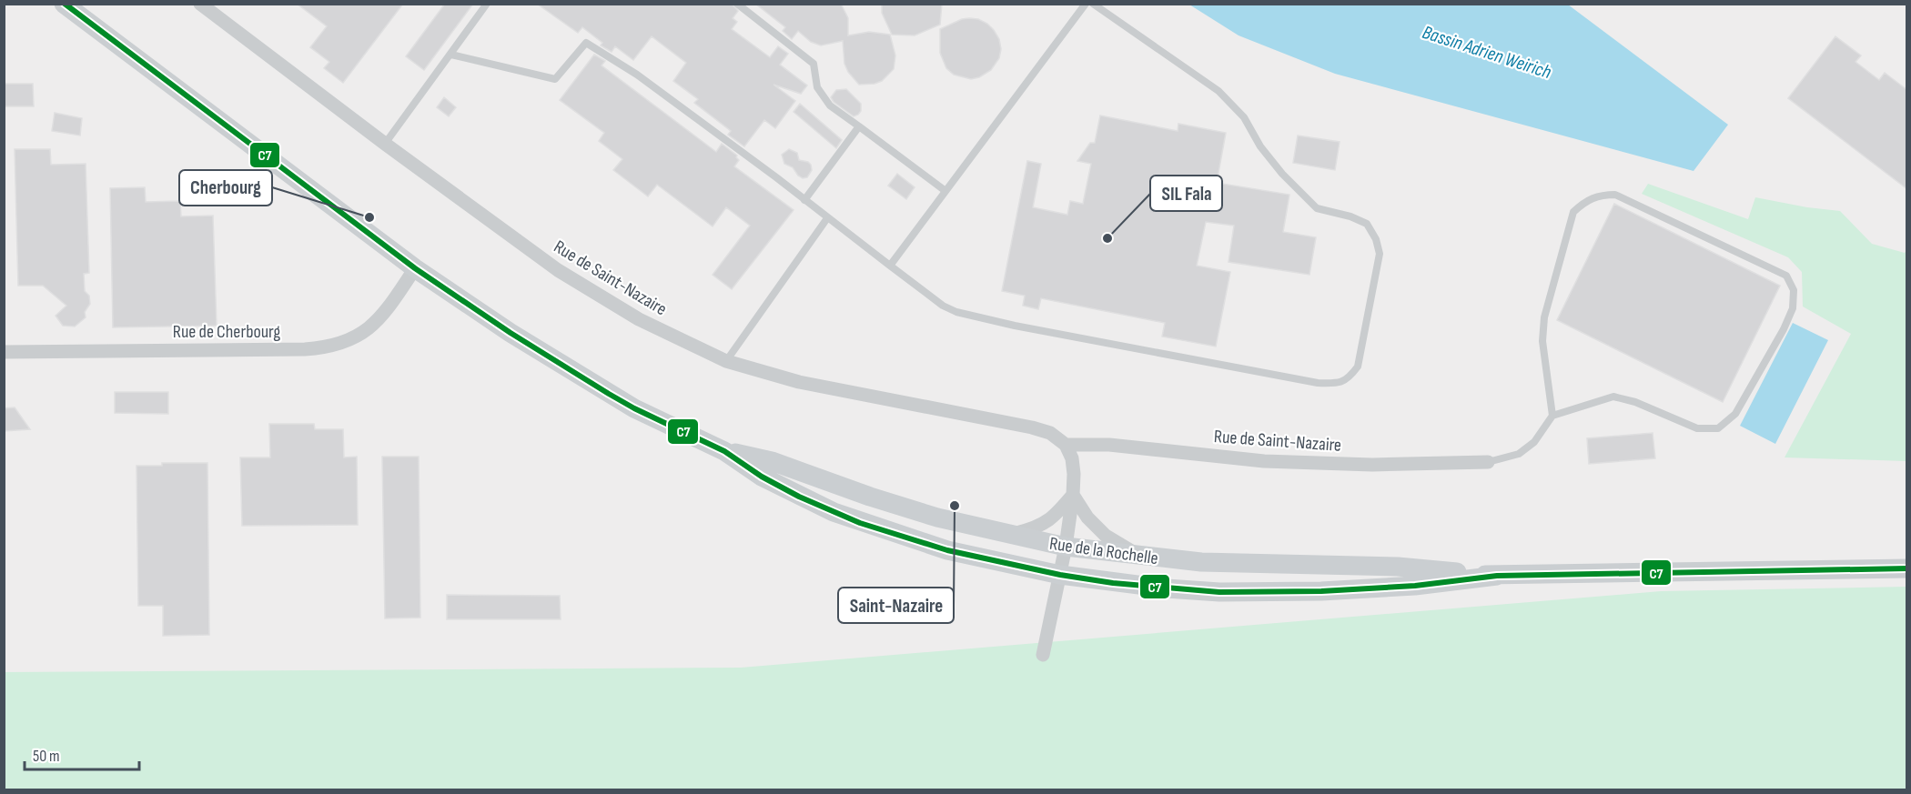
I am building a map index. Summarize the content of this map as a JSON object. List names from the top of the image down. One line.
{"streets":{"main road":["Rue de la Rochelle"],"street":["Rue de Saint-Nazaire","Rue de Cherbourg"]},"crossings":[["Rue de Cherbourg","Rue de la Rochelle"]],"water":["Bassin Adrien Weirich"],"places":["Cherbourg","SIL Fala","Saint-Nazaire"],"lines":["transit line C7"],"scale_bar":"50 m"}
